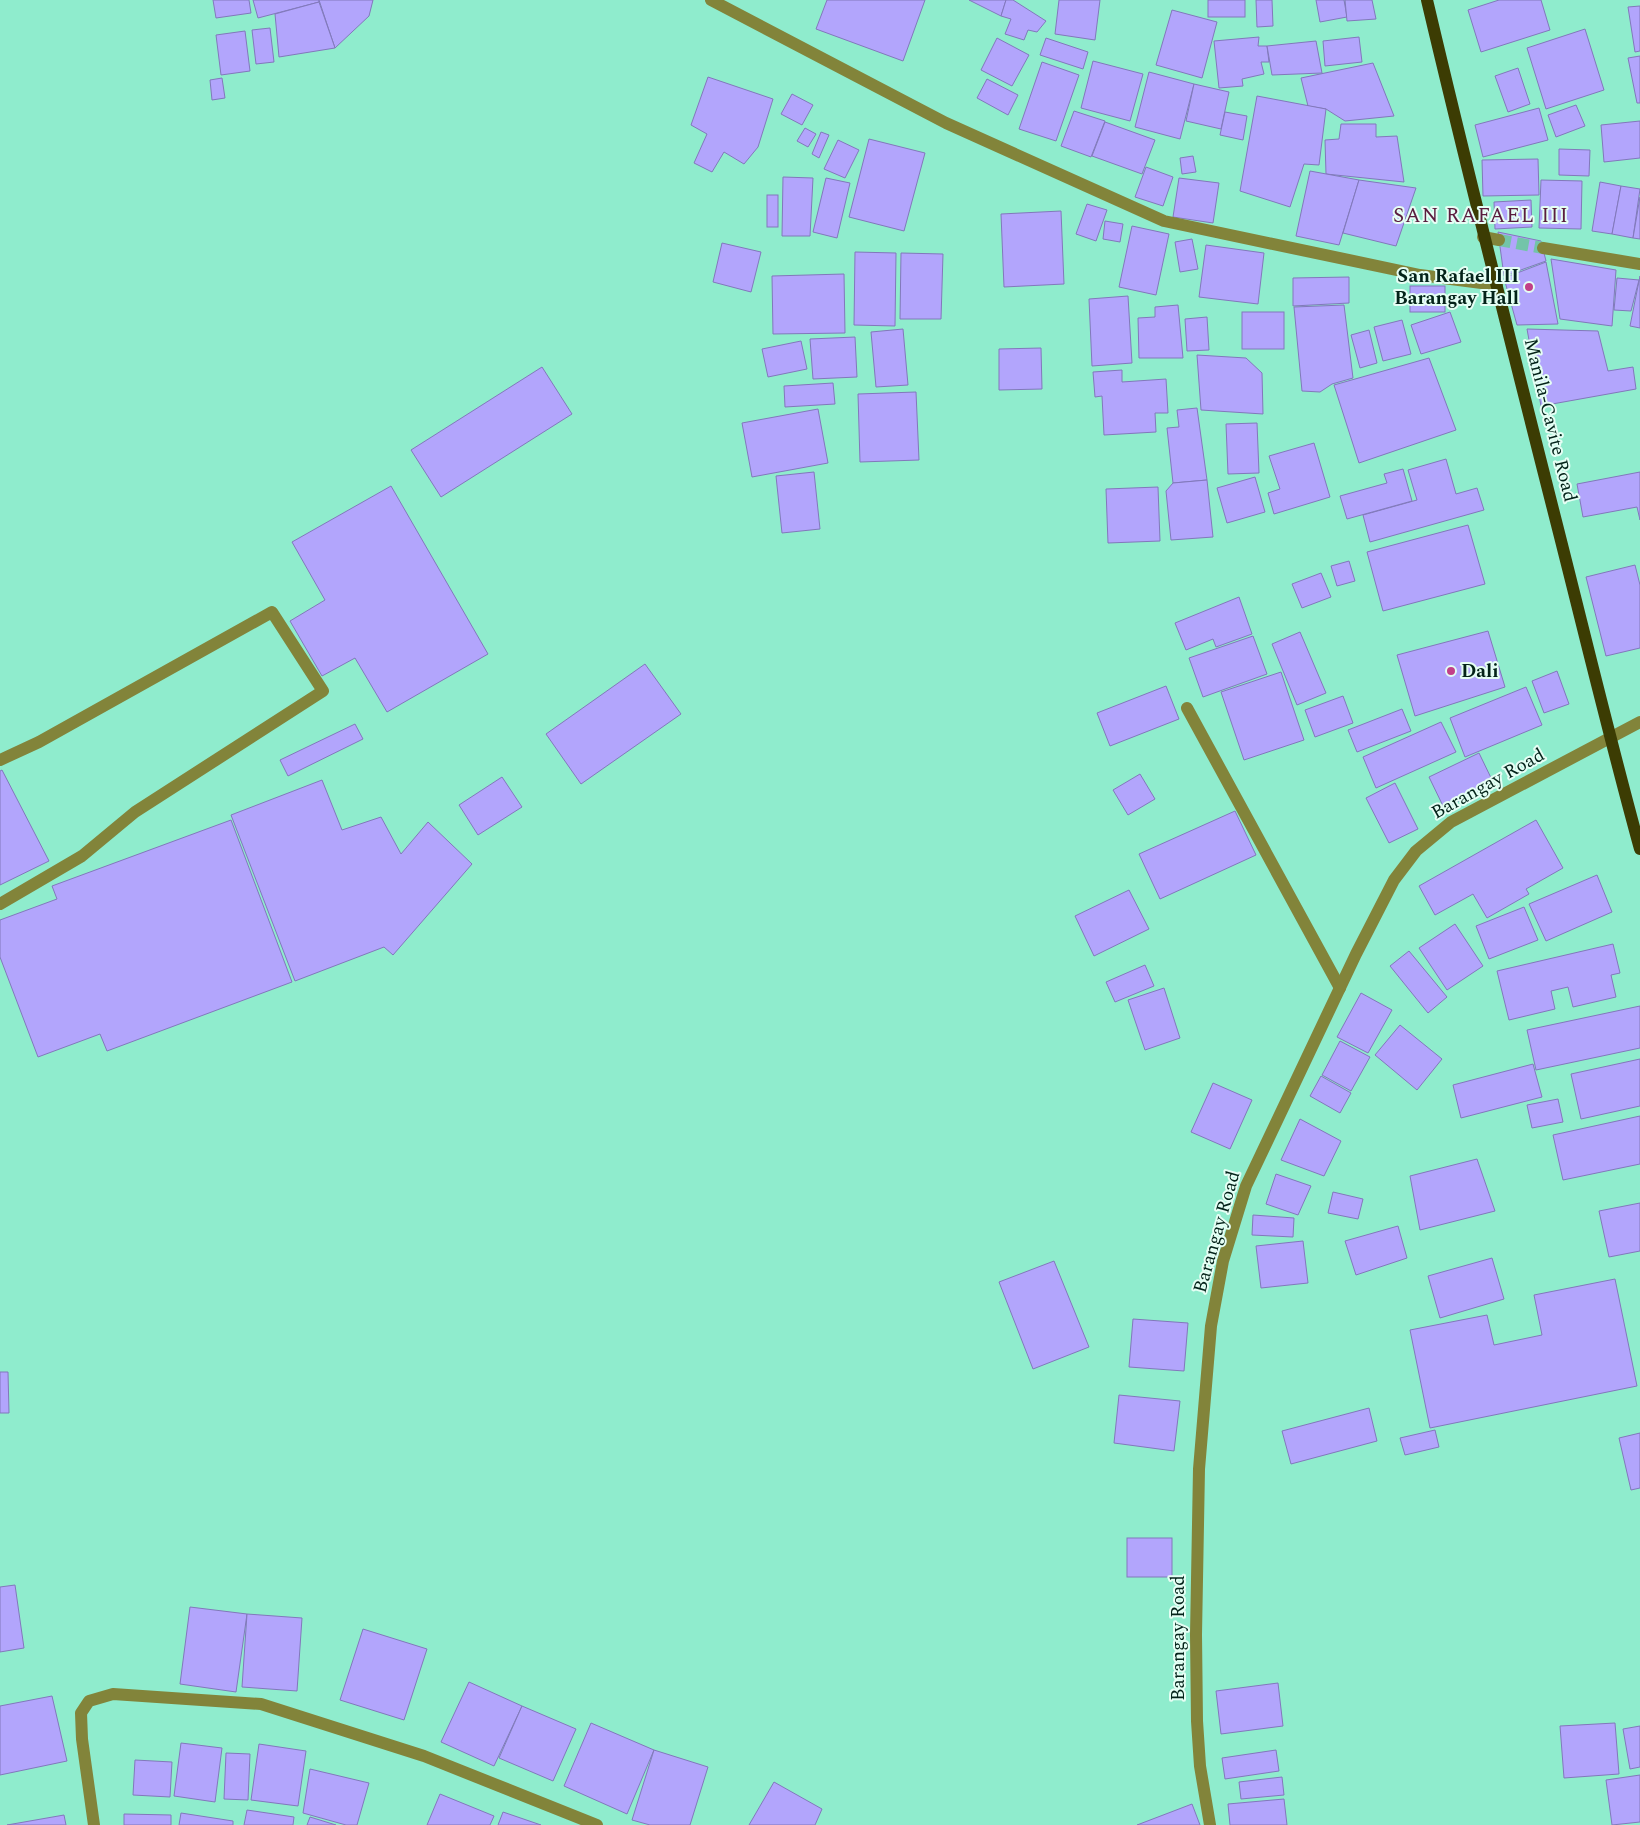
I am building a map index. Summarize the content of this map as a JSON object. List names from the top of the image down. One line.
{"streets":{"main road":["Manila-Cavite Road"],"street":["Barangay Road"]},"crossings":[["Manila-Cavite Road","Barangay Road"]],"districts":["SAN RAFAEL III"],"places":["San Rafael III Barangay Hall","Dali"]}
